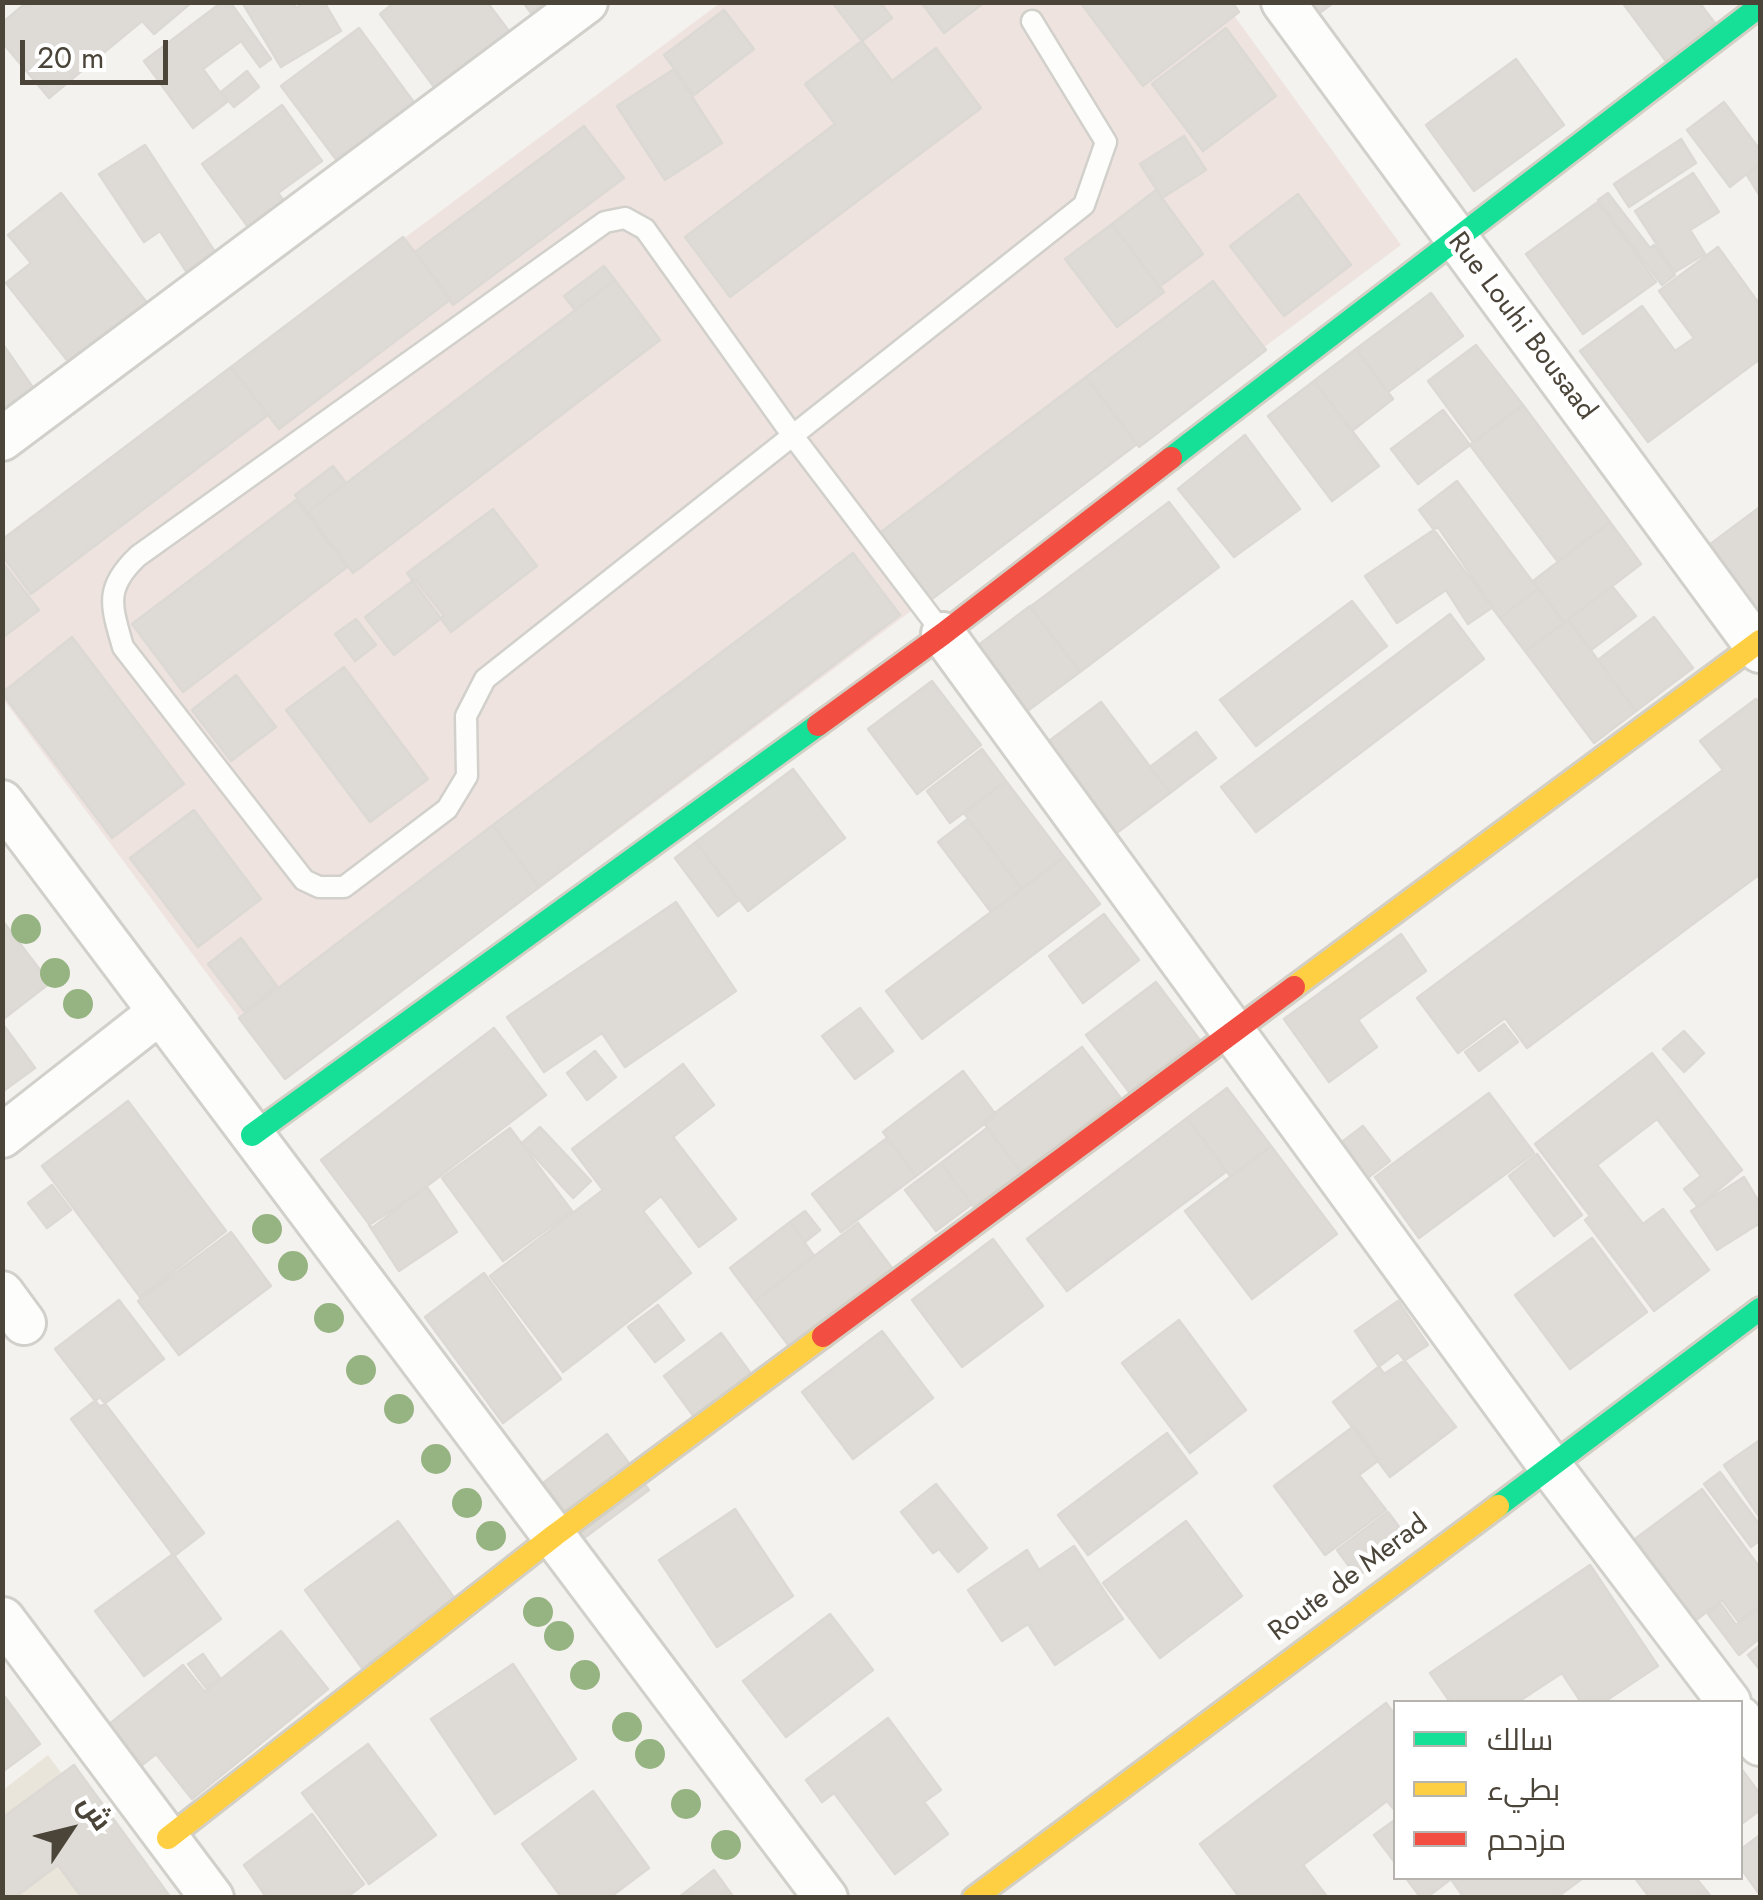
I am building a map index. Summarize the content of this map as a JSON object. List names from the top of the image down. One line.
{"streets":{"street":["Rue Louhi Bousaad","Route de Merad"]},"legend":["سالك","بطيء","مزدحم"],"scale_bar":"20 m","north":"top right"}
